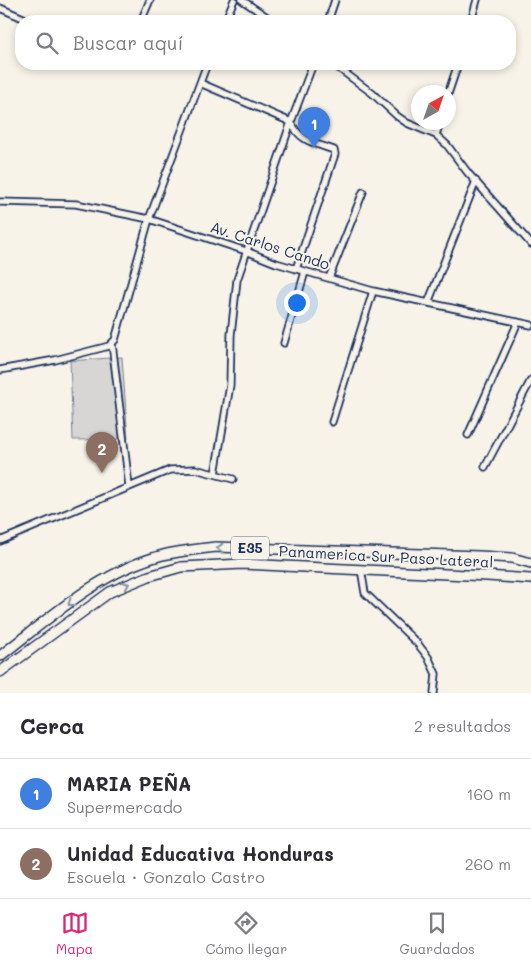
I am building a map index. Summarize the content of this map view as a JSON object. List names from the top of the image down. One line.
{"streets":{"highway":["E35","Panamerica Sur Paso Lateral"],"street":["Av. Carlos Cando"]},"north":"top right","page":{"search":"Buscar aquí","pins":["1","2"],"heading":["Cerca","2 resultados"],"list":[{"mark":"1","name":"MARIA PEÑA","note":"Supermercado","value":"160 m"},{"mark":"2","name":"Unidad Educativa Honduras","note":"Escuela · Gonzalo Castro","value":"260 m"}],"nav":["Mapa","Cómo llegar","Guardados"]}}
